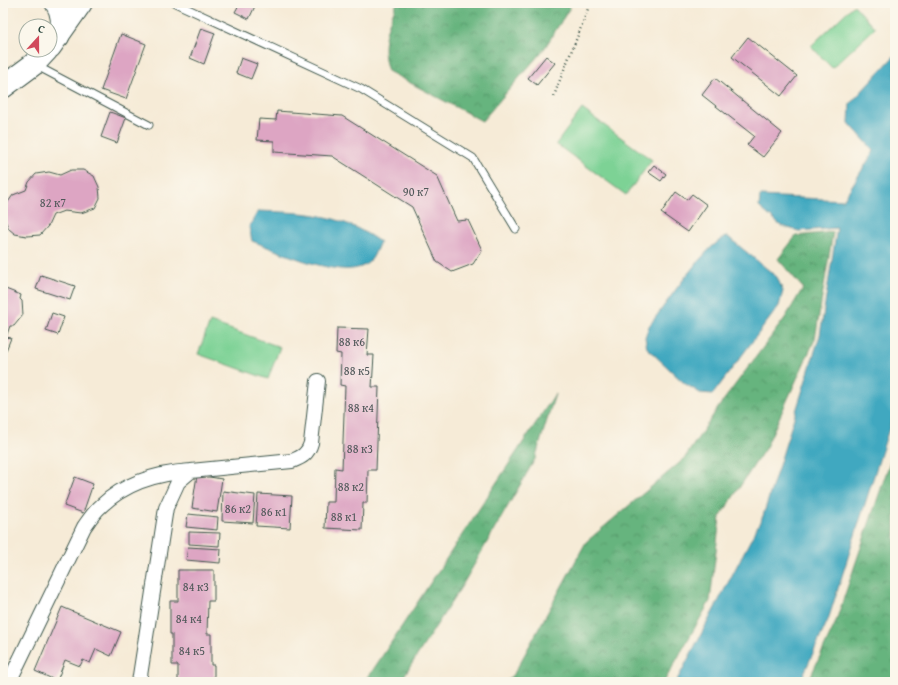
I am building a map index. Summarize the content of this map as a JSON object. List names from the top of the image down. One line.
{"house_numbers":["90 к7","82 к7","88 к6","88 к5","88 к4","88 к3","88 к2","86 к2","86 к1","88 к1","84 к3","84 к4","84 к5"],"north":"top"}
